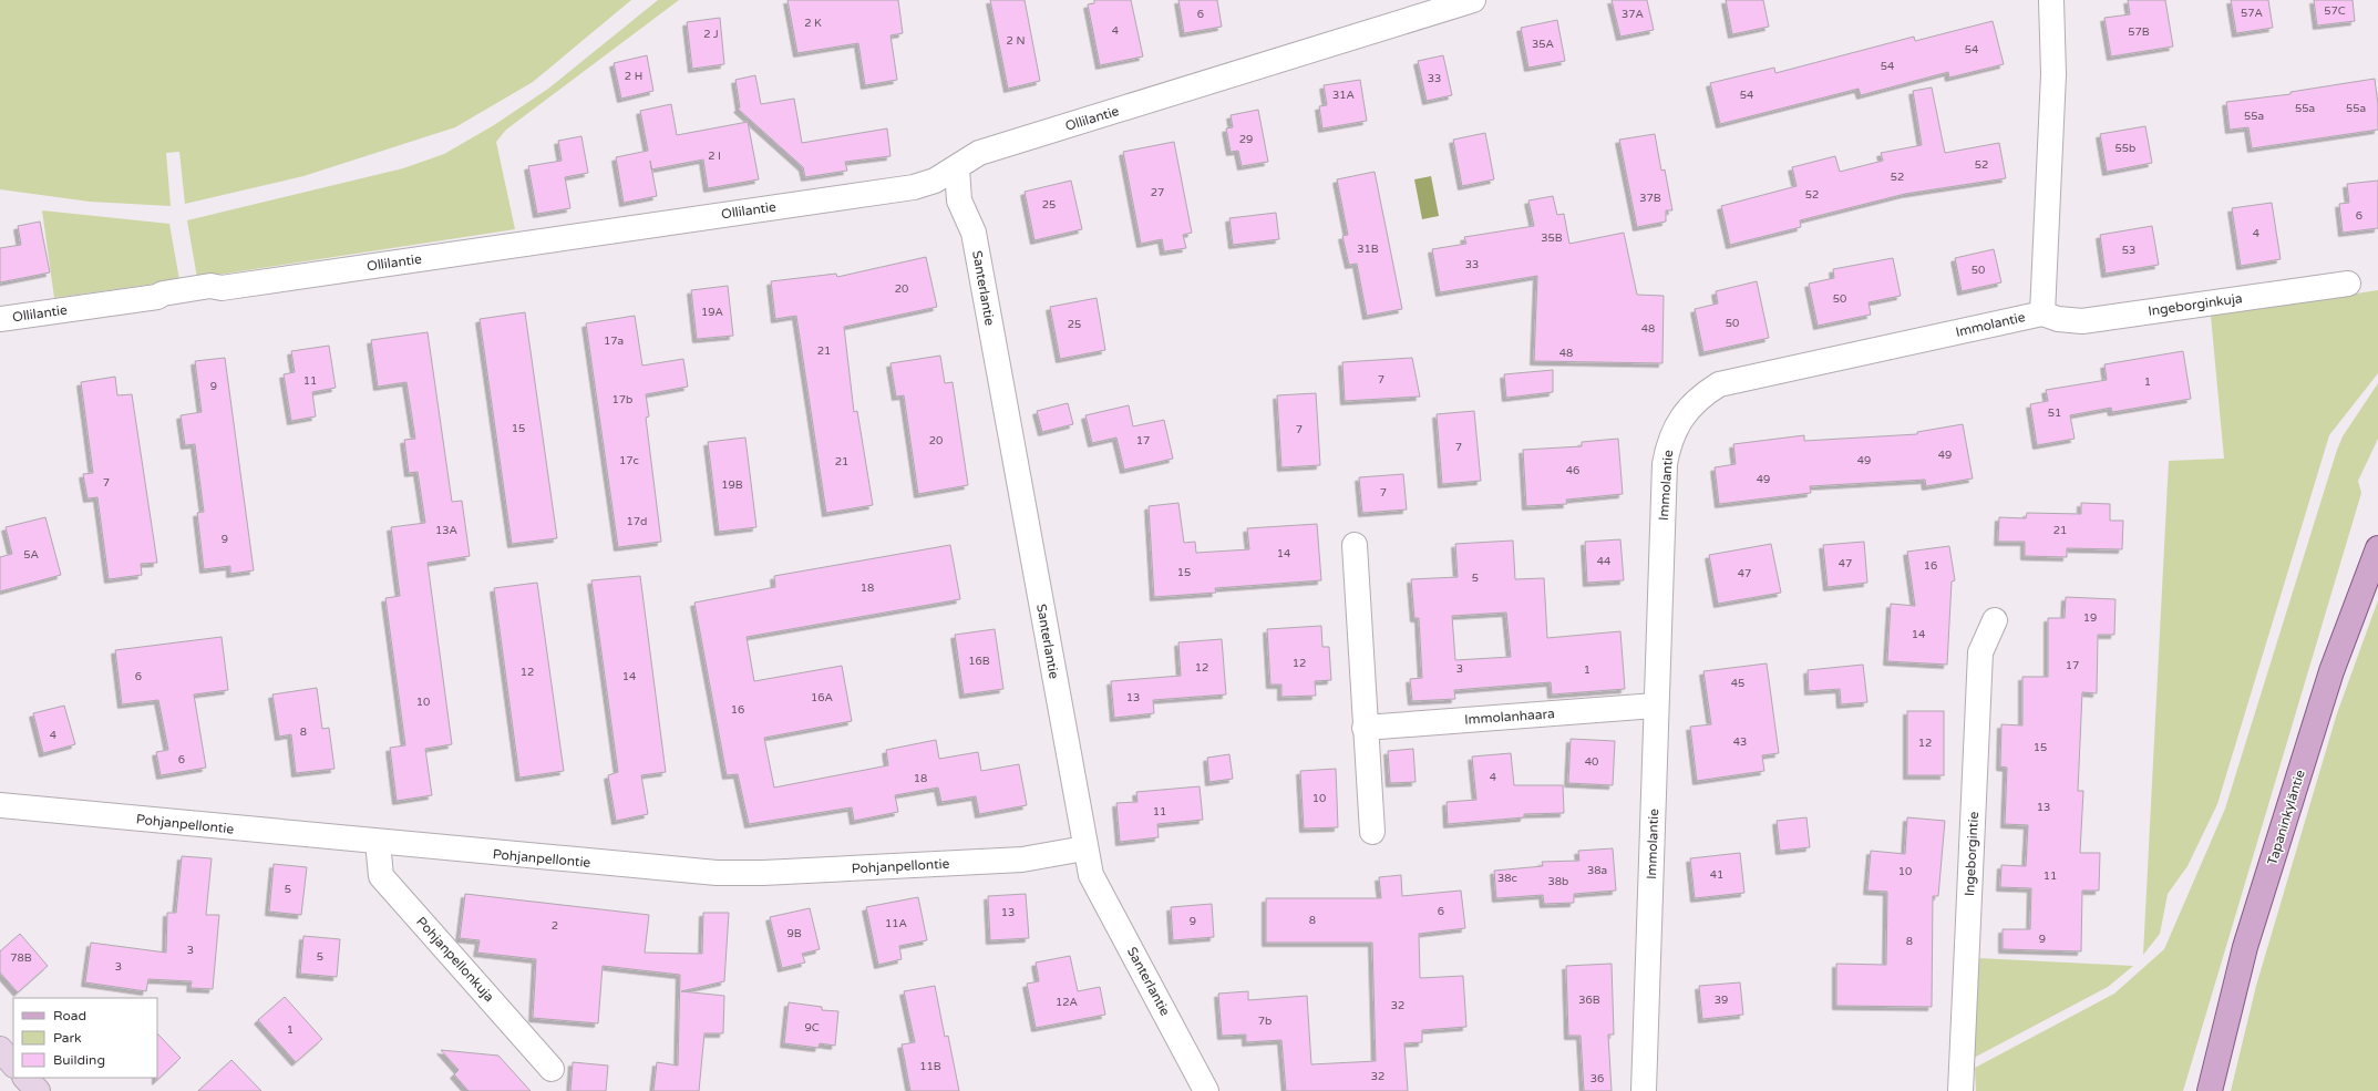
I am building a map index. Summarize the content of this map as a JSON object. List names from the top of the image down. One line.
{"streets":{"main road":["Tapaninkyläntie"],"street":["Ollilantie","Santerlantie","Ingeborginkuja","Immolantie","Immolanhaara","Pohjanpellontie","Ingeborgintie","Pohjanpellonkuja"]},"crossings":[["Ollilantie","Santerlantie"],["Santerlantie","Pohjanpellontie"],["Ingeborginkuja","Immolantie"],["Immolantie","Immolanhaara"],["Pohjanpellontie","Pohjanpellonkuja"]],"house_numbers":["57C","57A","6","37A","2 K","4","57B","2 J","2 N","35A","54","54","2 H","33","31A","54","55a","55a","55a","29","55b","2 I","52","52","27","52","37B","25","6","4","35B","31B","53","33","50","20","50","19A","50","25","48","17a","21","48","7","11","1","9","17b","51","15","7","20","17","7","49","17c","49","21","46","49","7","19B","7","17d","13A","21","9","14","5A","44","47","16","15","47","5","18","19","14","16B","12","17","12","3","1","12","6","14","45","16A","13","10","16","8","4","43","12","15","6","40","4","18","10","13","11","38a","10","41","11","38c","38b","5","6","13","8","9","11A","2","9B","9","8","3","5","78B","3","36B","39","12A","32","7b","9C","1","11B","32","36"],"legend":["Road","Park","Building"]}
